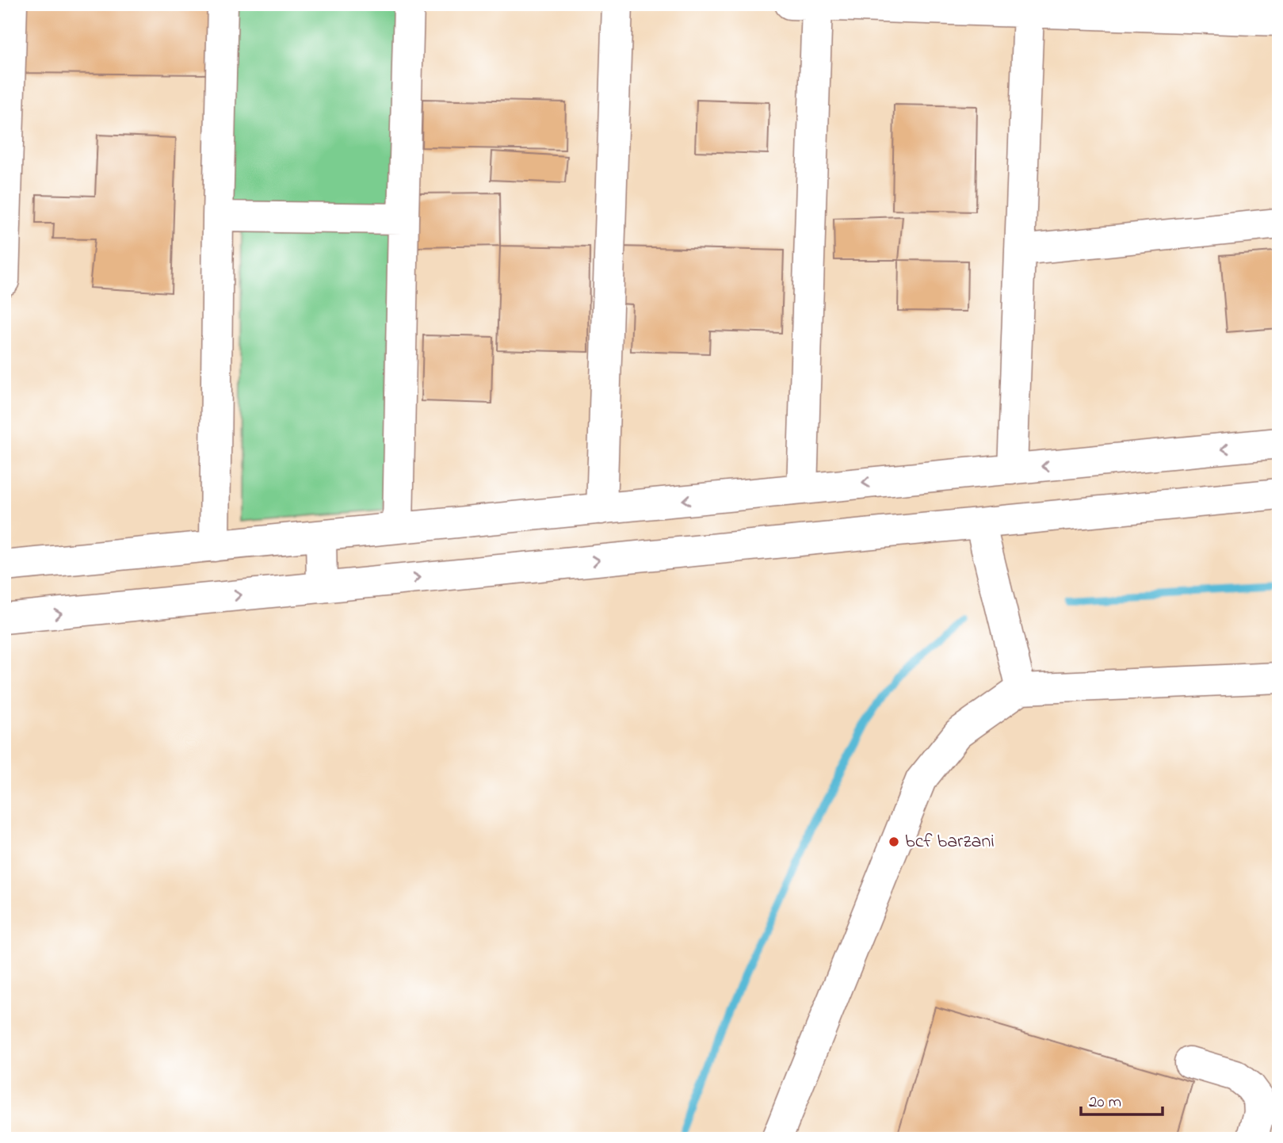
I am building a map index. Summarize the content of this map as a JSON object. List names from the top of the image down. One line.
{"places":["bcf barzani"],"scale_bar":"20 m"}
